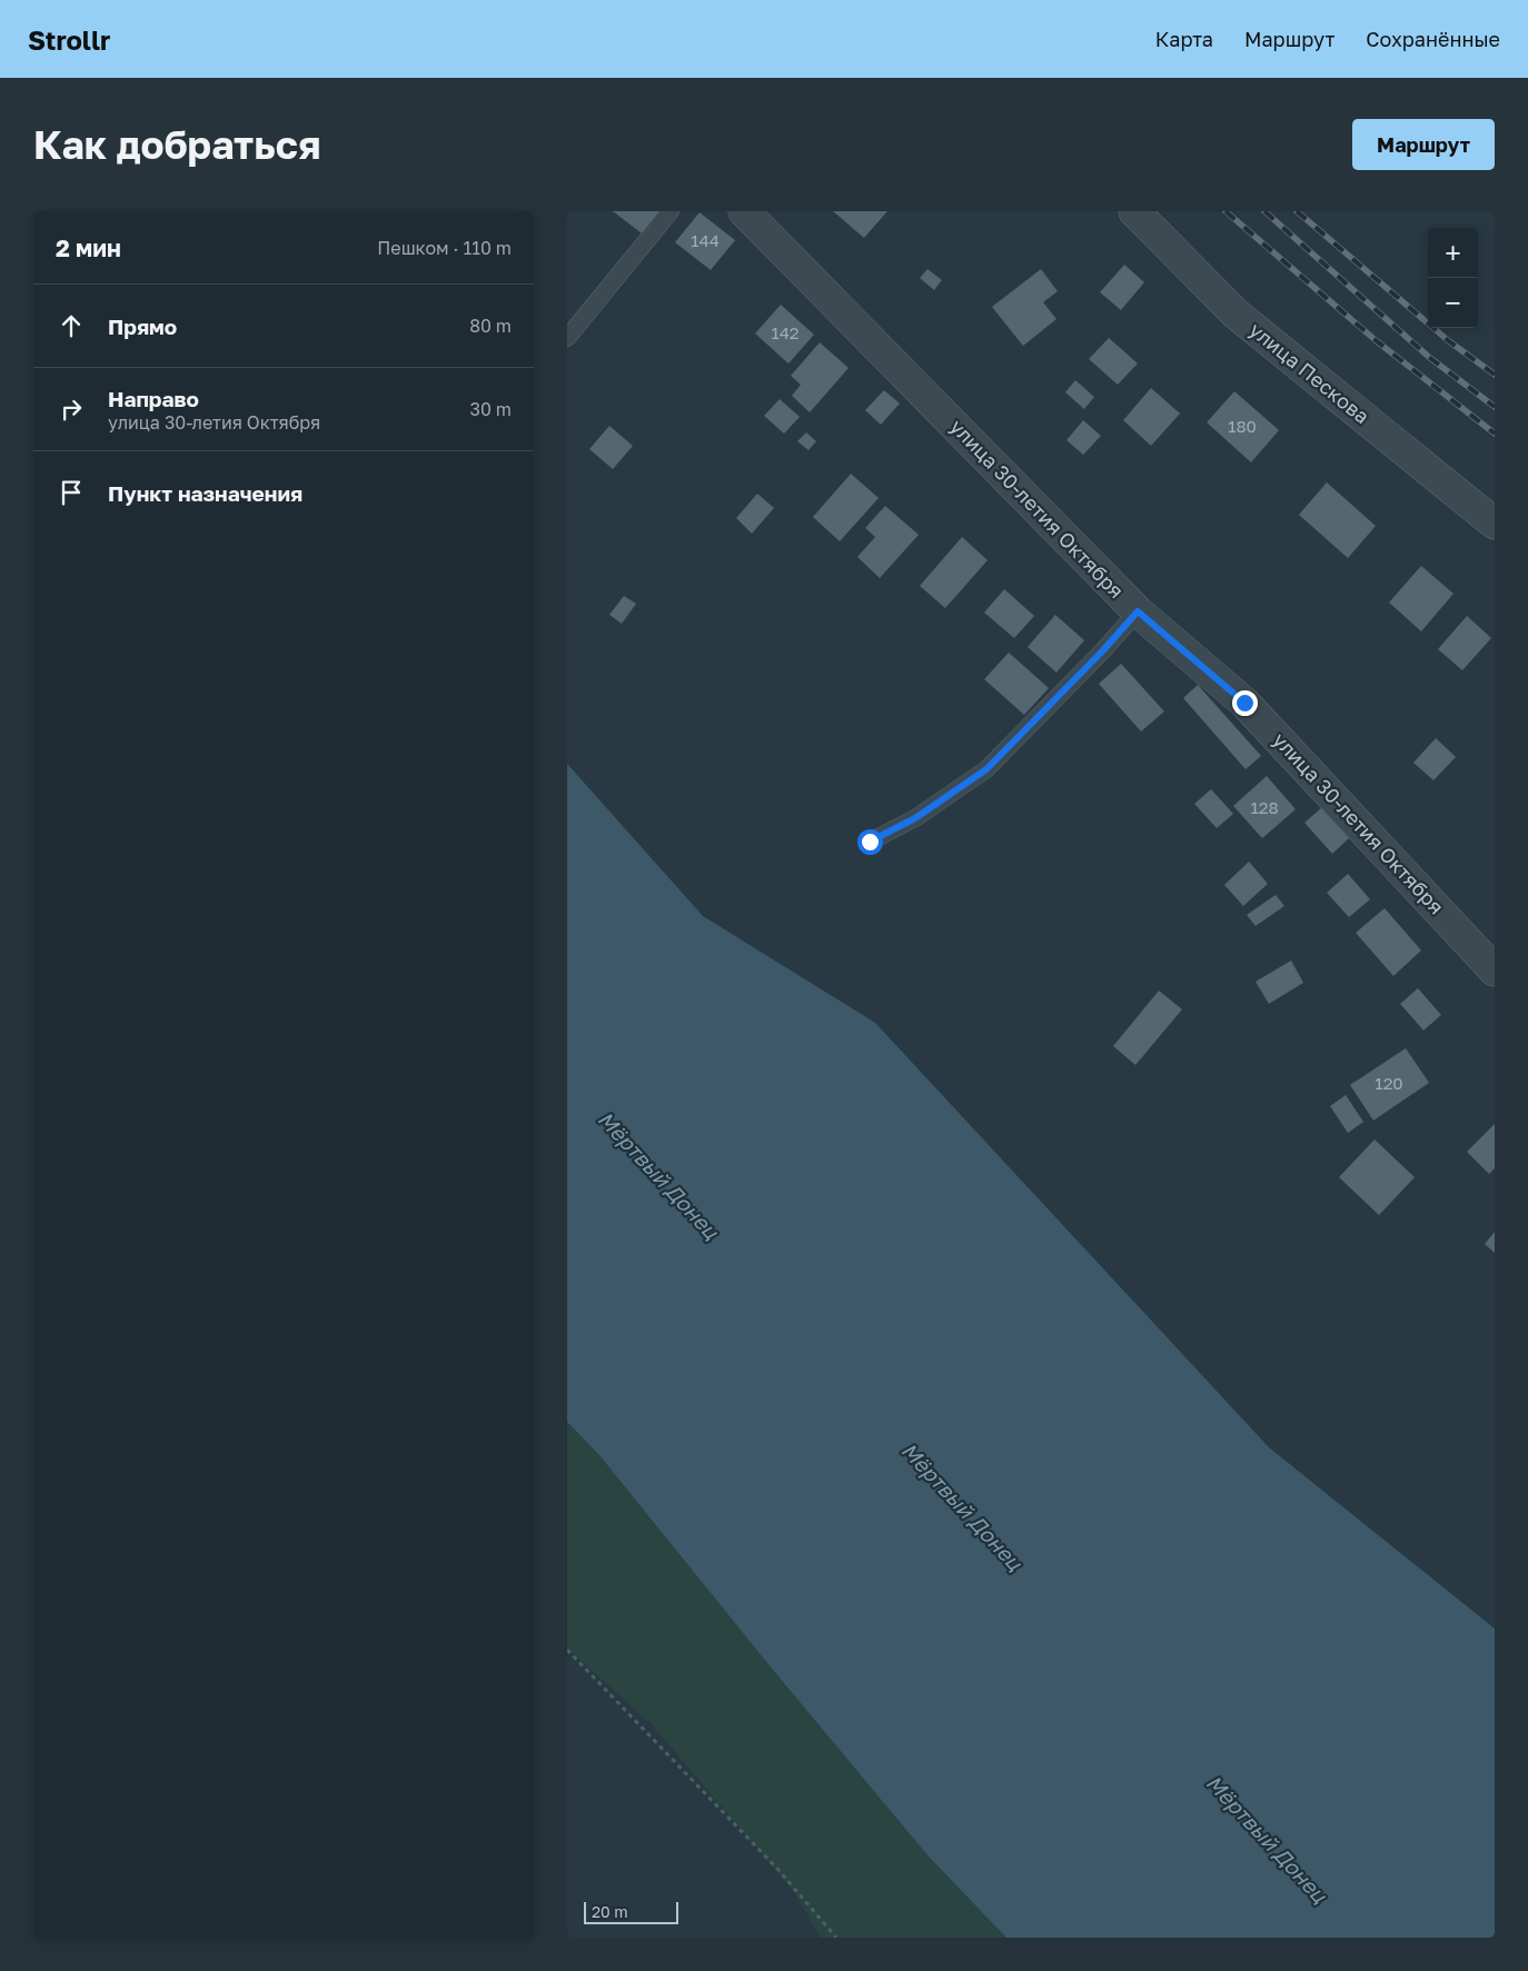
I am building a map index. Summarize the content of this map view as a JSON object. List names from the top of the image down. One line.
{"streets":{"street":["улица Пескова","улица 30-летия Октября"]},"water":["Мёртвый Донец"],"house_numbers":["144","142","180","128","120"],"scale_bar":"20 m","page":{"header":"Strollr","nav":["Карта","Маршрут","Сохранённые"],"buttons":"Маршрут","title":"Как добраться","heading":["2 мин","Пешком · 110 m"],"map_buttons":["+","−"],"list":[["Прямо","80 m"],["Направо","улица 30-летия Октября","30 m"],"Пункт назначения"],"scale":"20 m"}}
